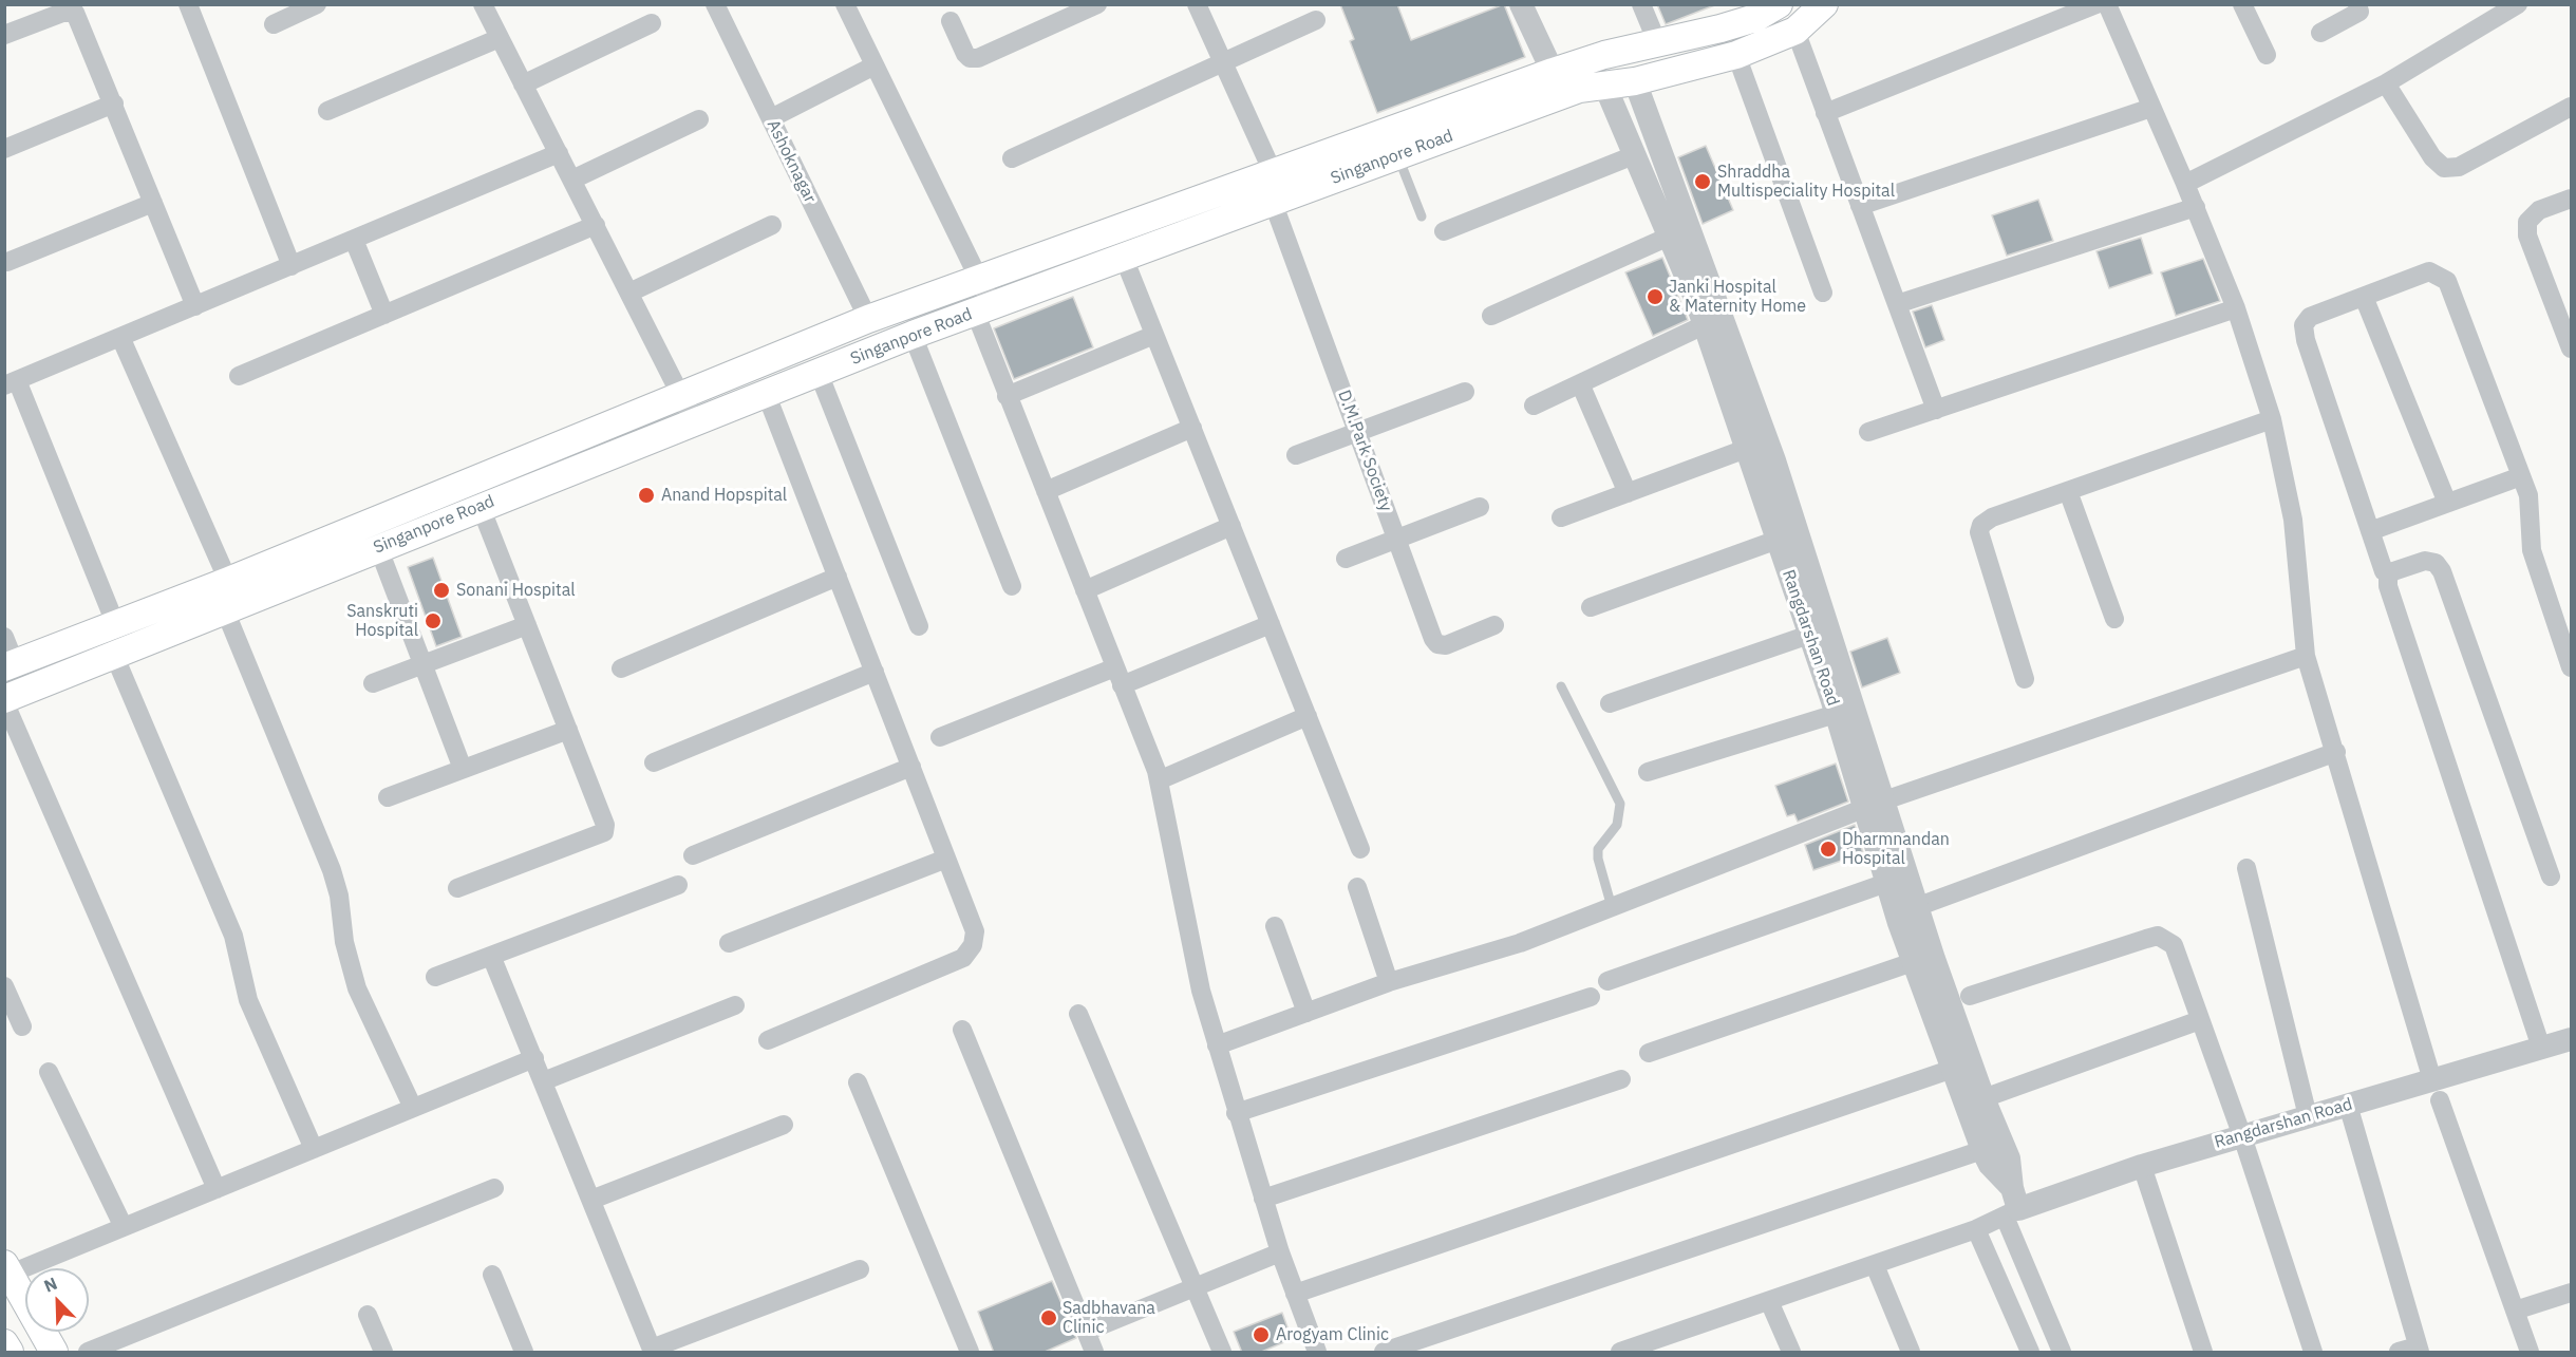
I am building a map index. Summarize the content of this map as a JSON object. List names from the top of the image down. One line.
{"streets":{"main road":["Singanpore Road"],"street":["Ashoknagar","D.M.Park Society","Rangdarshan Road"]},"crossings":[["Singanpore Road","Ashoknagar"],["Singanpore Road","D.M.Park Society"],["Singanpore Road","Rangdarshan Road"]],"places":["Shraddha Multispeciality Hospital","Janki Hospital & Maternity Home","Anand Hopspital","Sonani Hospital","Sanskruti Hospital","Dharmnandan Hospital","Sadbhavana Clinic","Arogyam Clinic"],"north":"top left"}
